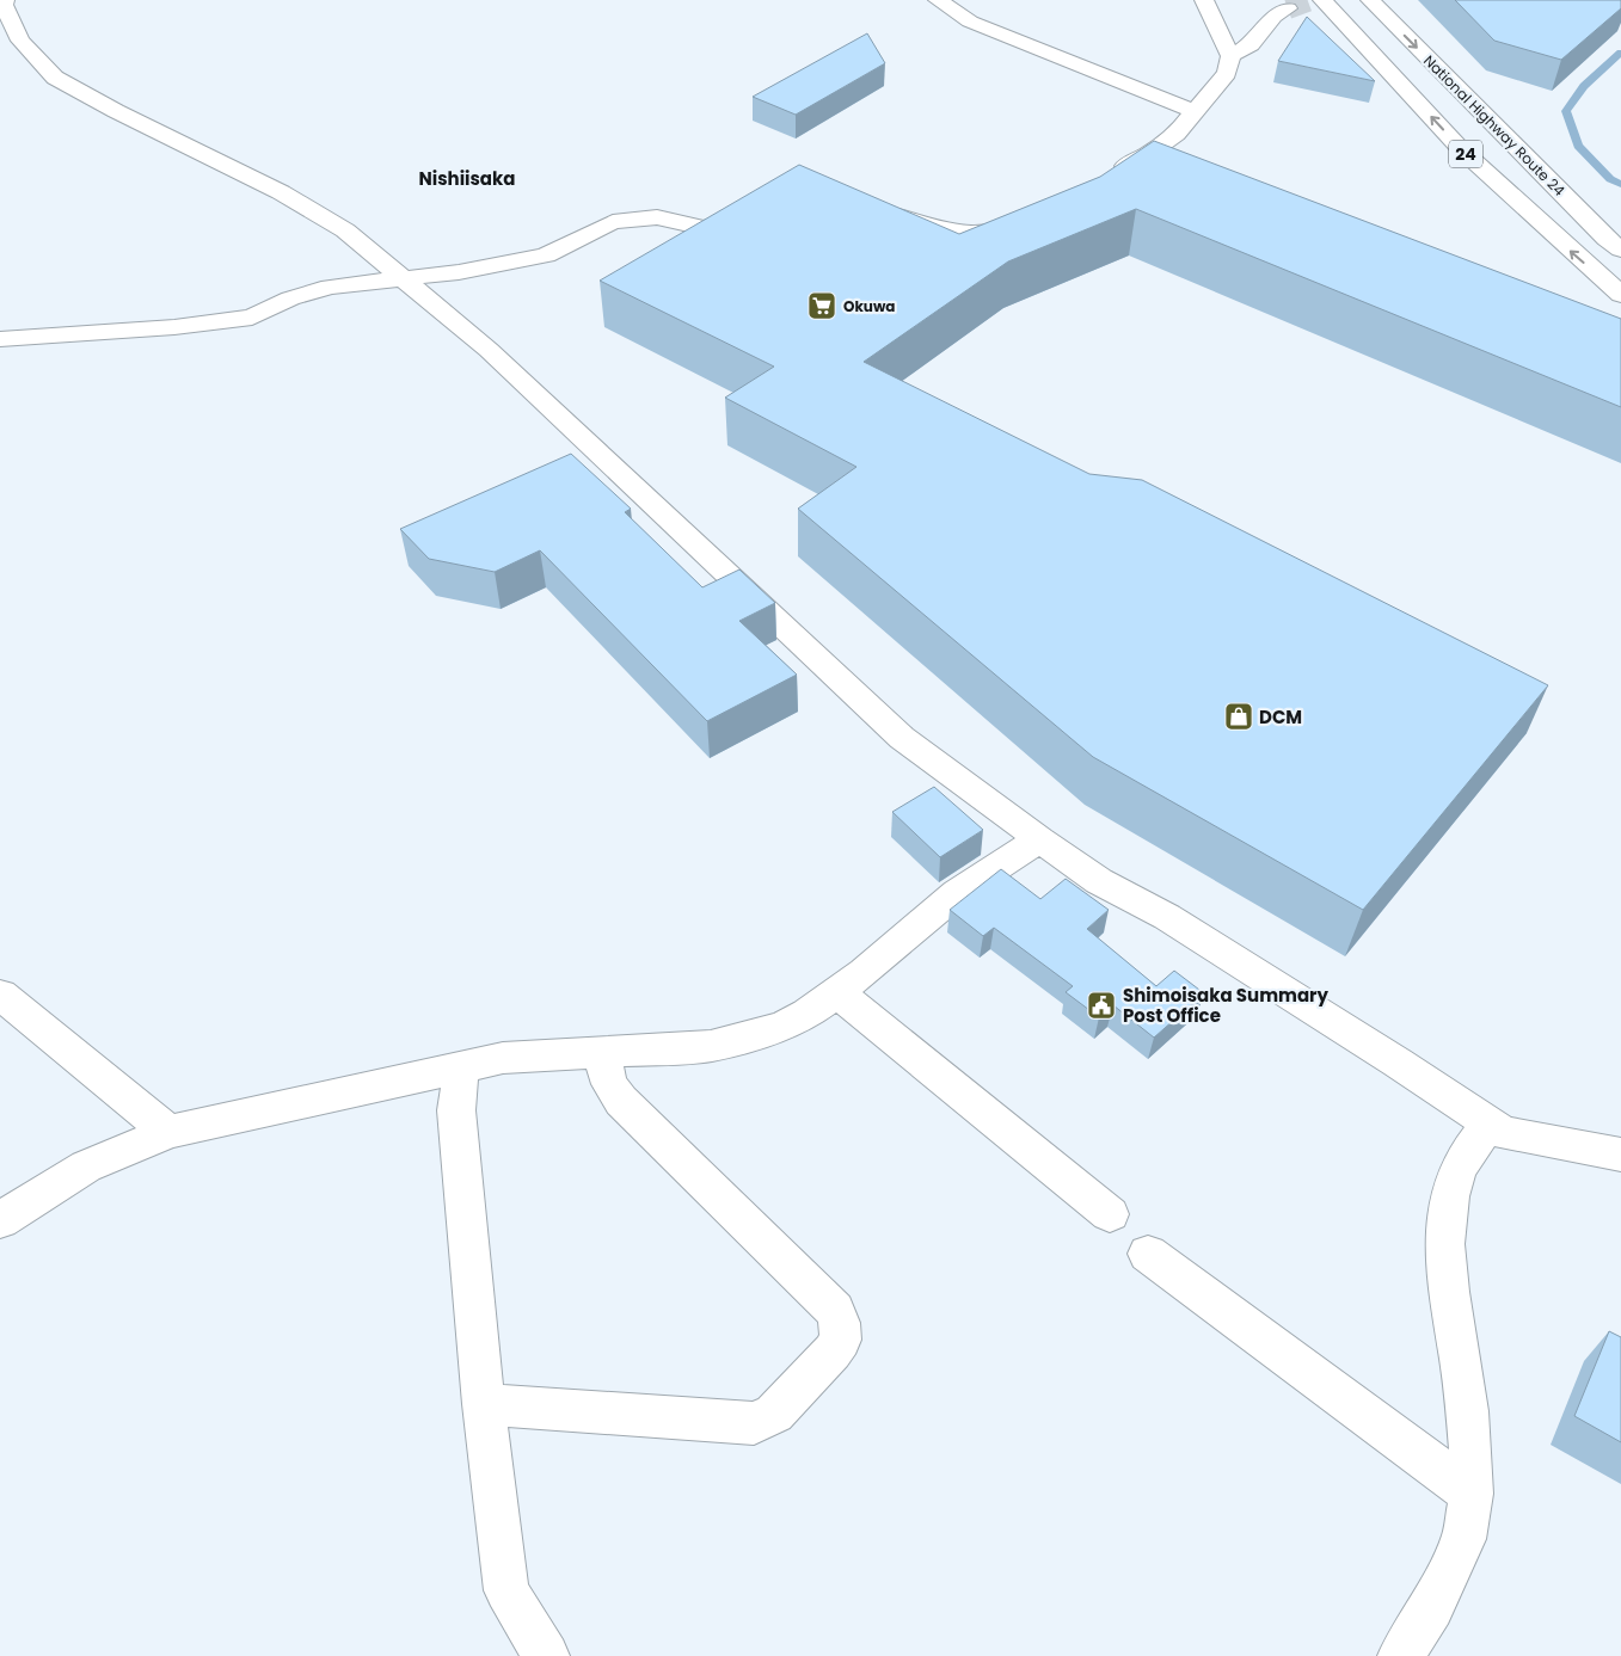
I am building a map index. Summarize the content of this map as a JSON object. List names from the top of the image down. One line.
{"streets":{"main road":["National Highway Route 24","24"]},"districts":["Nishiisaka"],"places":{"supermarket":["Okuwa"],"shop":["DCM"],"public building":["Shimoisaka Summary Post Office"]}}
